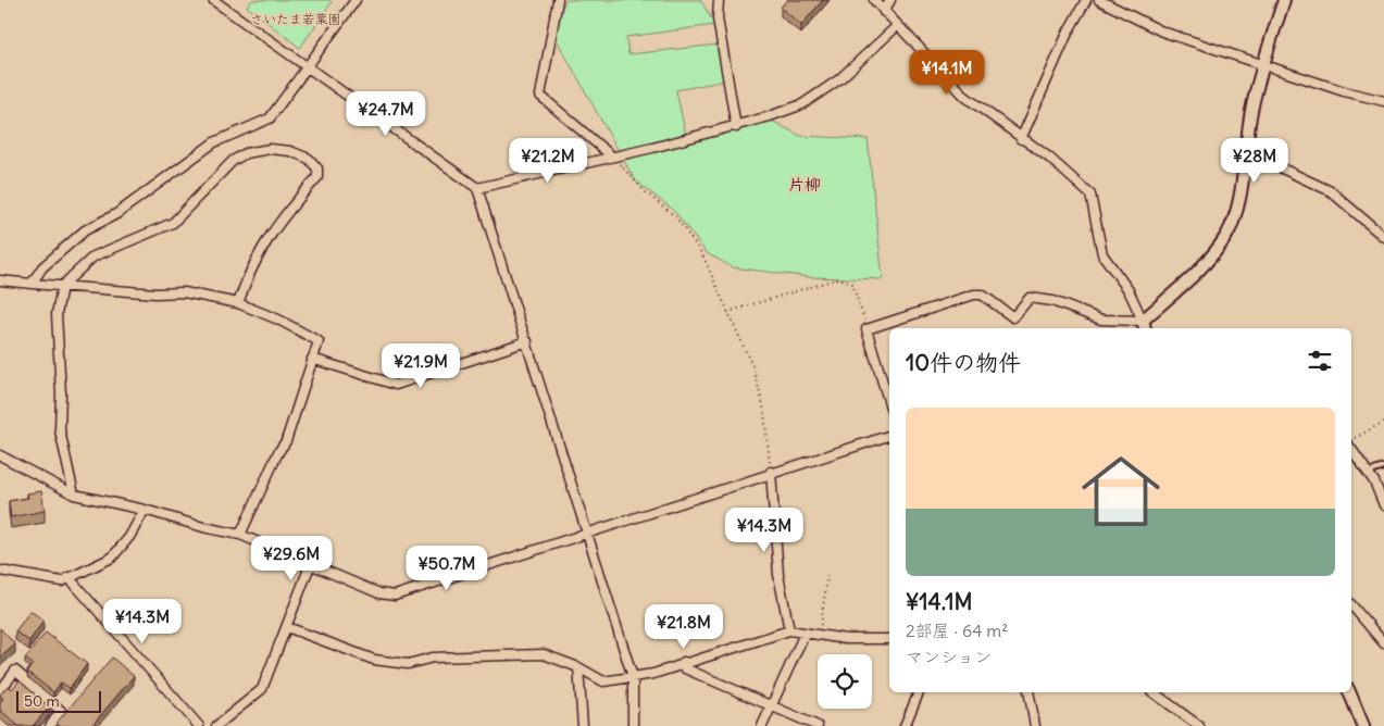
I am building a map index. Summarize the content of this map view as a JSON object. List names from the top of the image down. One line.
{"districts":["片柳"],"parks":["さいたま若葉園"],"scale_bar":"50 m","page":{"price":["¥14.1M","¥24.7M","¥21.2M","¥28M","¥21.9M","¥14.3M","¥29.6M","¥50.7M","¥14.3M","¥21.8M"],"heading":"10件の物件","list":[{"name":"¥14.1M","note":"2部屋 · 64 m² · マンション"}],"scale":"50 m"}}
